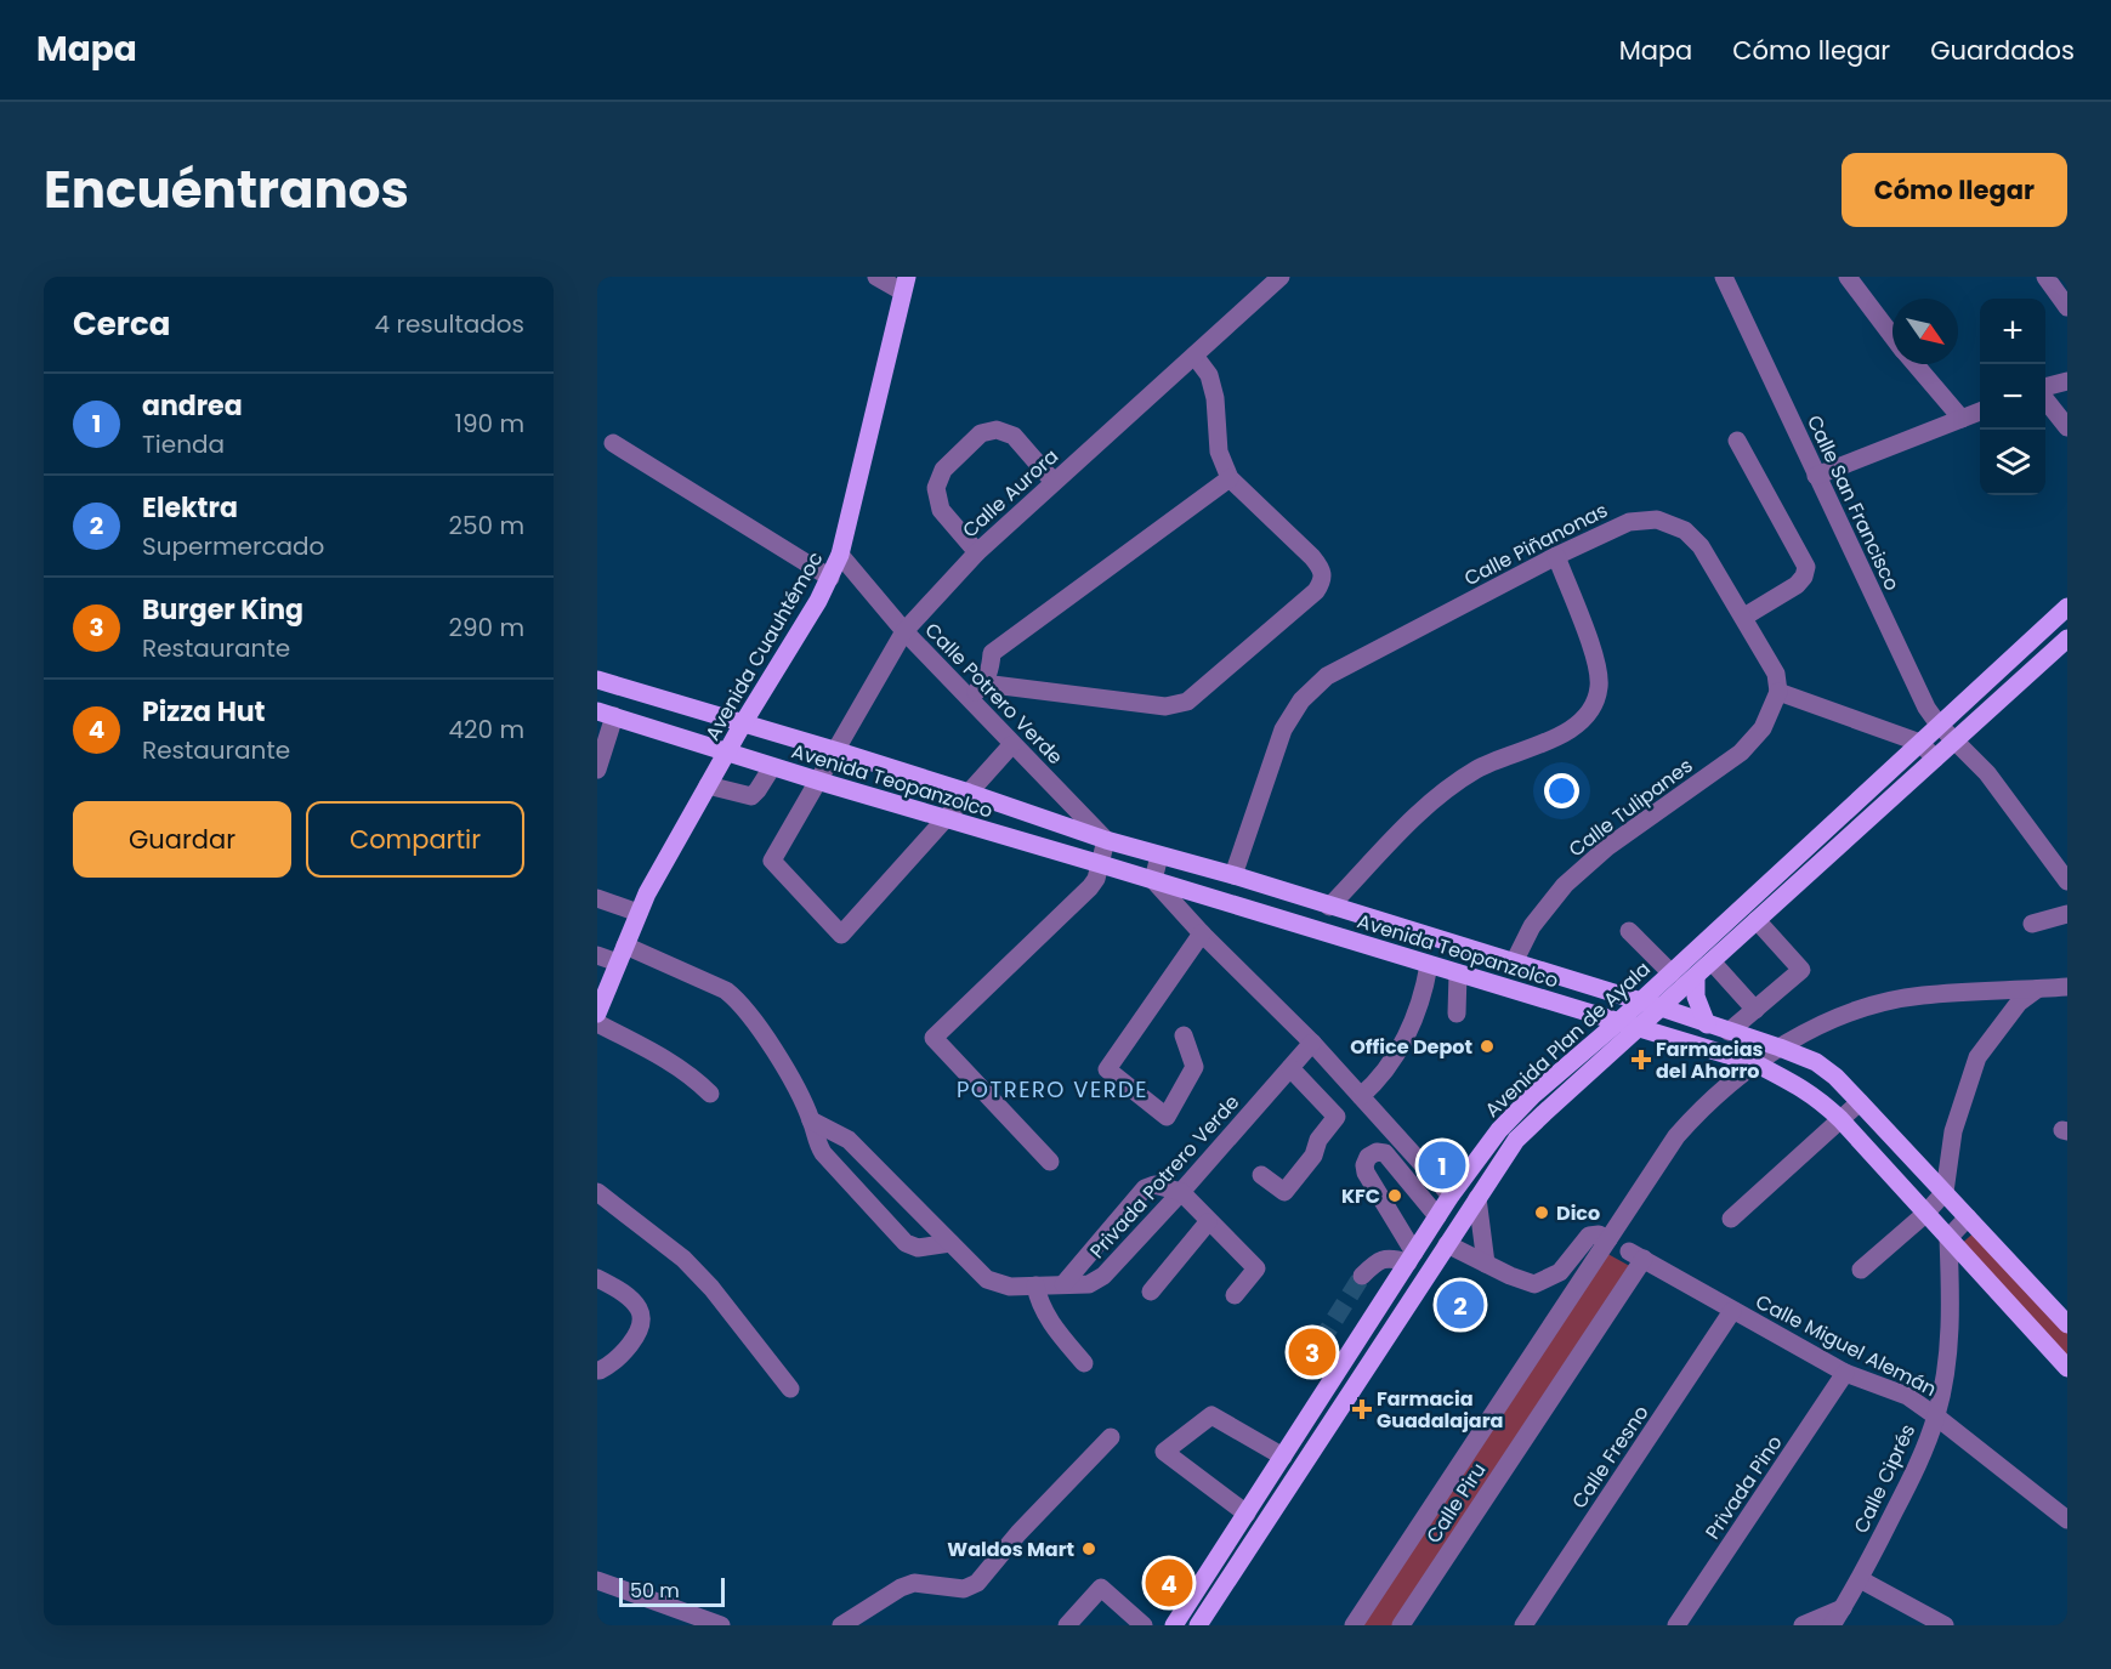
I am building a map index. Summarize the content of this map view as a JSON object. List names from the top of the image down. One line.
{"streets":{"main road":["Avenida Cuauhtémoc","Avenida Teopanzolco","Avenida Plan de Ayala"],"street":["Calle Aurora","Calle San Francisco","Calle Piñanonas","Calle Potrero Verde","Calle Tulipanes","Privada Potrero Verde","Calle Miguel Alemán","Calle Fresno","Calle Ciprés","Privada Pino","Calle Piru"]},"crossings":[["Calle Aurora","Calle Potrero Verde"],["Calle Aurora","Avenida Teopanzolco"],["Calle San Francisco","Avenida Plan de Ayala"],["Calle Piñanonas","Avenida Teopanzolco"],["Calle Piñanonas","Calle Tulipanes"],["Avenida Cuauhtémoc","Calle Potrero Verde"],["Avenida Cuauhtémoc","Avenida Teopanzolco"],["Calle Potrero Verde","Avenida Teopanzolco"],["Avenida Teopanzolco","Calle Tulipanes"],["Avenida Teopanzolco","Avenida Plan de Ayala"],["Avenida Teopanzolco","Calle Ciprés"],["Calle Miguel Alemán","Calle Fresno"],["Calle Miguel Alemán","Calle Ciprés"],["Calle Miguel Alemán","Privada Pino"],["Calle Miguel Alemán","Calle Piru"]],"districts":["POTRERO VERDE"],"places":{"other":["Office Depot","KFC","Dico","Waldos Mart"],"health":["Farmacias del Ahorro","Farmacia Guadalajara"]},"scale_bar":"50 m","north":"bottom right","page":{"header":"Mapa","nav":["Mapa","Cómo llegar","Guardados"],"title":"Encuéntranos","buttons":["Cómo llegar",["Guardar","Compartir"]],"heading":["Cerca","4 resultados"],"map_buttons":["+","−"],"list":[{"mark":"1","name":"andrea","note":"Tienda","value":"190 m"},{"mark":"2","name":"Elektra","note":"Supermercado","value":"250 m"},{"mark":"3","name":"Burger King","note":"Restaurante","value":"290 m"},{"mark":"4","name":"Pizza Hut","note":"Restaurante","value":"420 m"}],"pins":["1","2","3","4"],"scale":"50 m"}}
